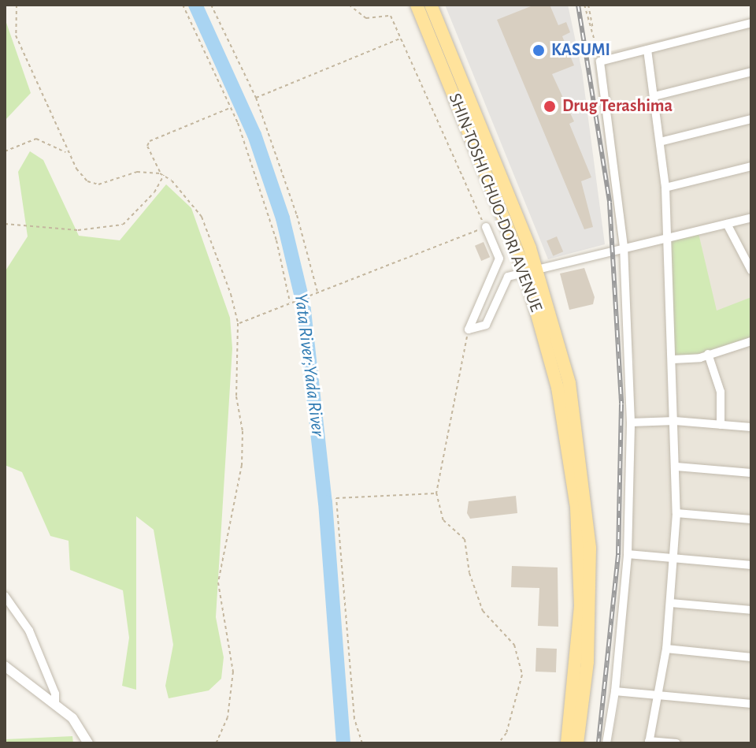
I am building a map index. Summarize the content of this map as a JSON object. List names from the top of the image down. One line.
{"streets":{"main road":["SHIN-TOSHI CHUO-DORI AVENUE"]},"water":["Yata River;Yada River"],"places":["KASUMI","Drug Terashima"]}
